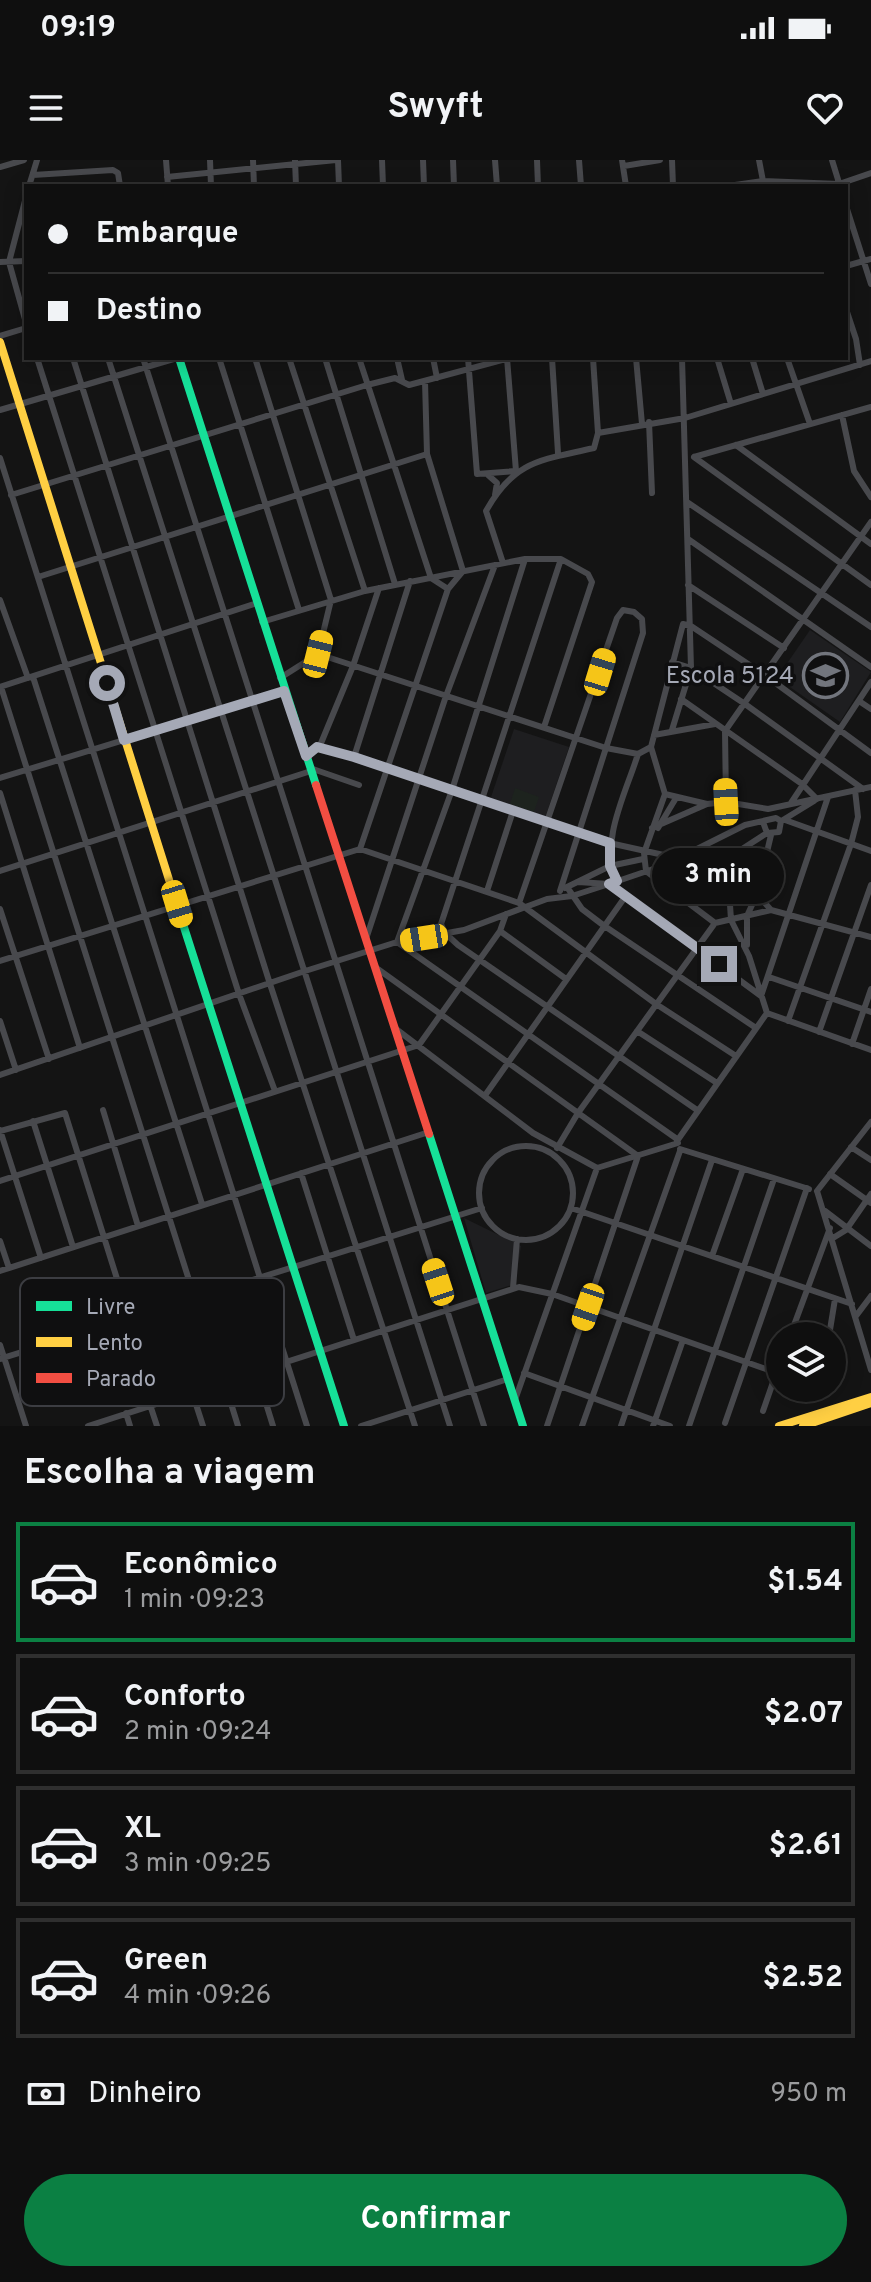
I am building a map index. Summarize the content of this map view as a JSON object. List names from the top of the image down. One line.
{"places":{"school or university":["Escola 5124"]},"legend":["Livre","Lento","Parado"],"page":{"status":"09:19","header":"Swyft","banner":["Embarque","Destino"],"bubble":"3 min","heading":"Escolha a viagem","list":[{"name":"Econômico","note":"1 min · 09:23","value":"$1.54"},{"name":"Conforto","note":"2 min · 09:24","value":"$2.07"},{"name":"XL","note":"3 min · 09:25","value":"$2.61"},{"name":"Green","note":"4 min · 09:26","value":"$2.52"}],"pay":["Dinheiro","950 m"],"buttons":"Confirmar"}}
